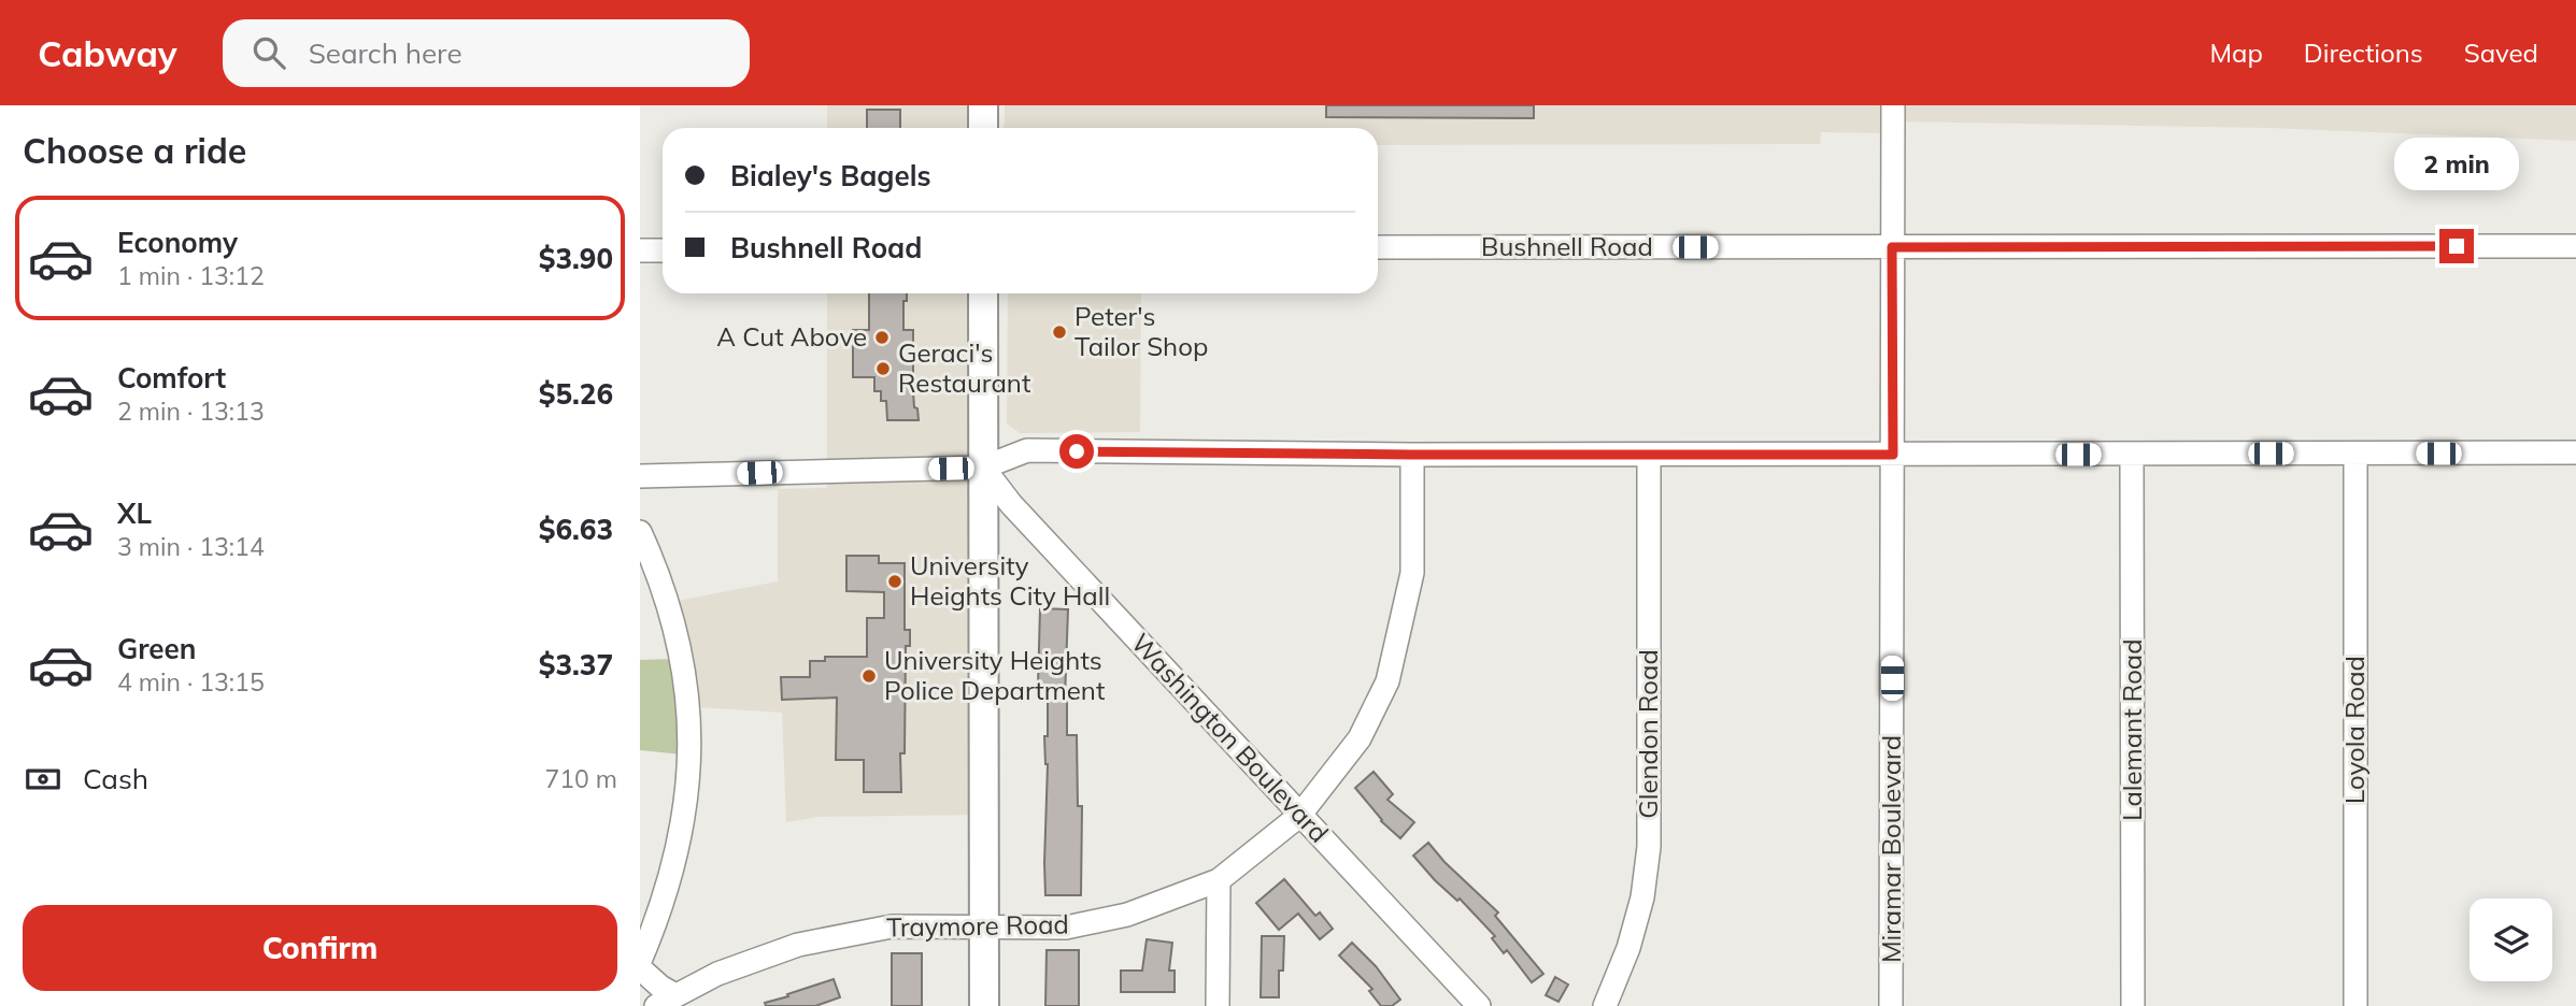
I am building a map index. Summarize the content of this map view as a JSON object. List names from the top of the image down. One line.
{"streets":{"street":["Bushnell Road","Lalemant Road","Loyola Road","Glendon Road","Washington Boulevard","Miramar Boulevard","Traymore Road"]},"crossings":[["Bushnell Road","Miramar Boulevard"],["Washington Boulevard","Traymore Road"]],"places":["Peter's Tailor Shop","A Cut Above","Geraci's Restaurant","University Heights City Hall","University Heights Police Department"],"page":{"header":"Cabway","search":"Search here","nav":["Map","Directions","Saved"],"heading":"Choose a ride","banner":["Bialey's Bagels","Bushnell Road"],"bubble":"2 min","list":[{"name":"Economy","note":"1 min · 13:12","value":"$3.90"},{"name":"Comfort","note":"2 min · 13:13","value":"$5.26"},{"name":"XL","note":"3 min · 13:14","value":"$6.63"},{"name":"Green","note":"4 min · 13:15","value":"$3.37"}],"pay":["Cash","710 m"],"buttons":"Confirm"}}
